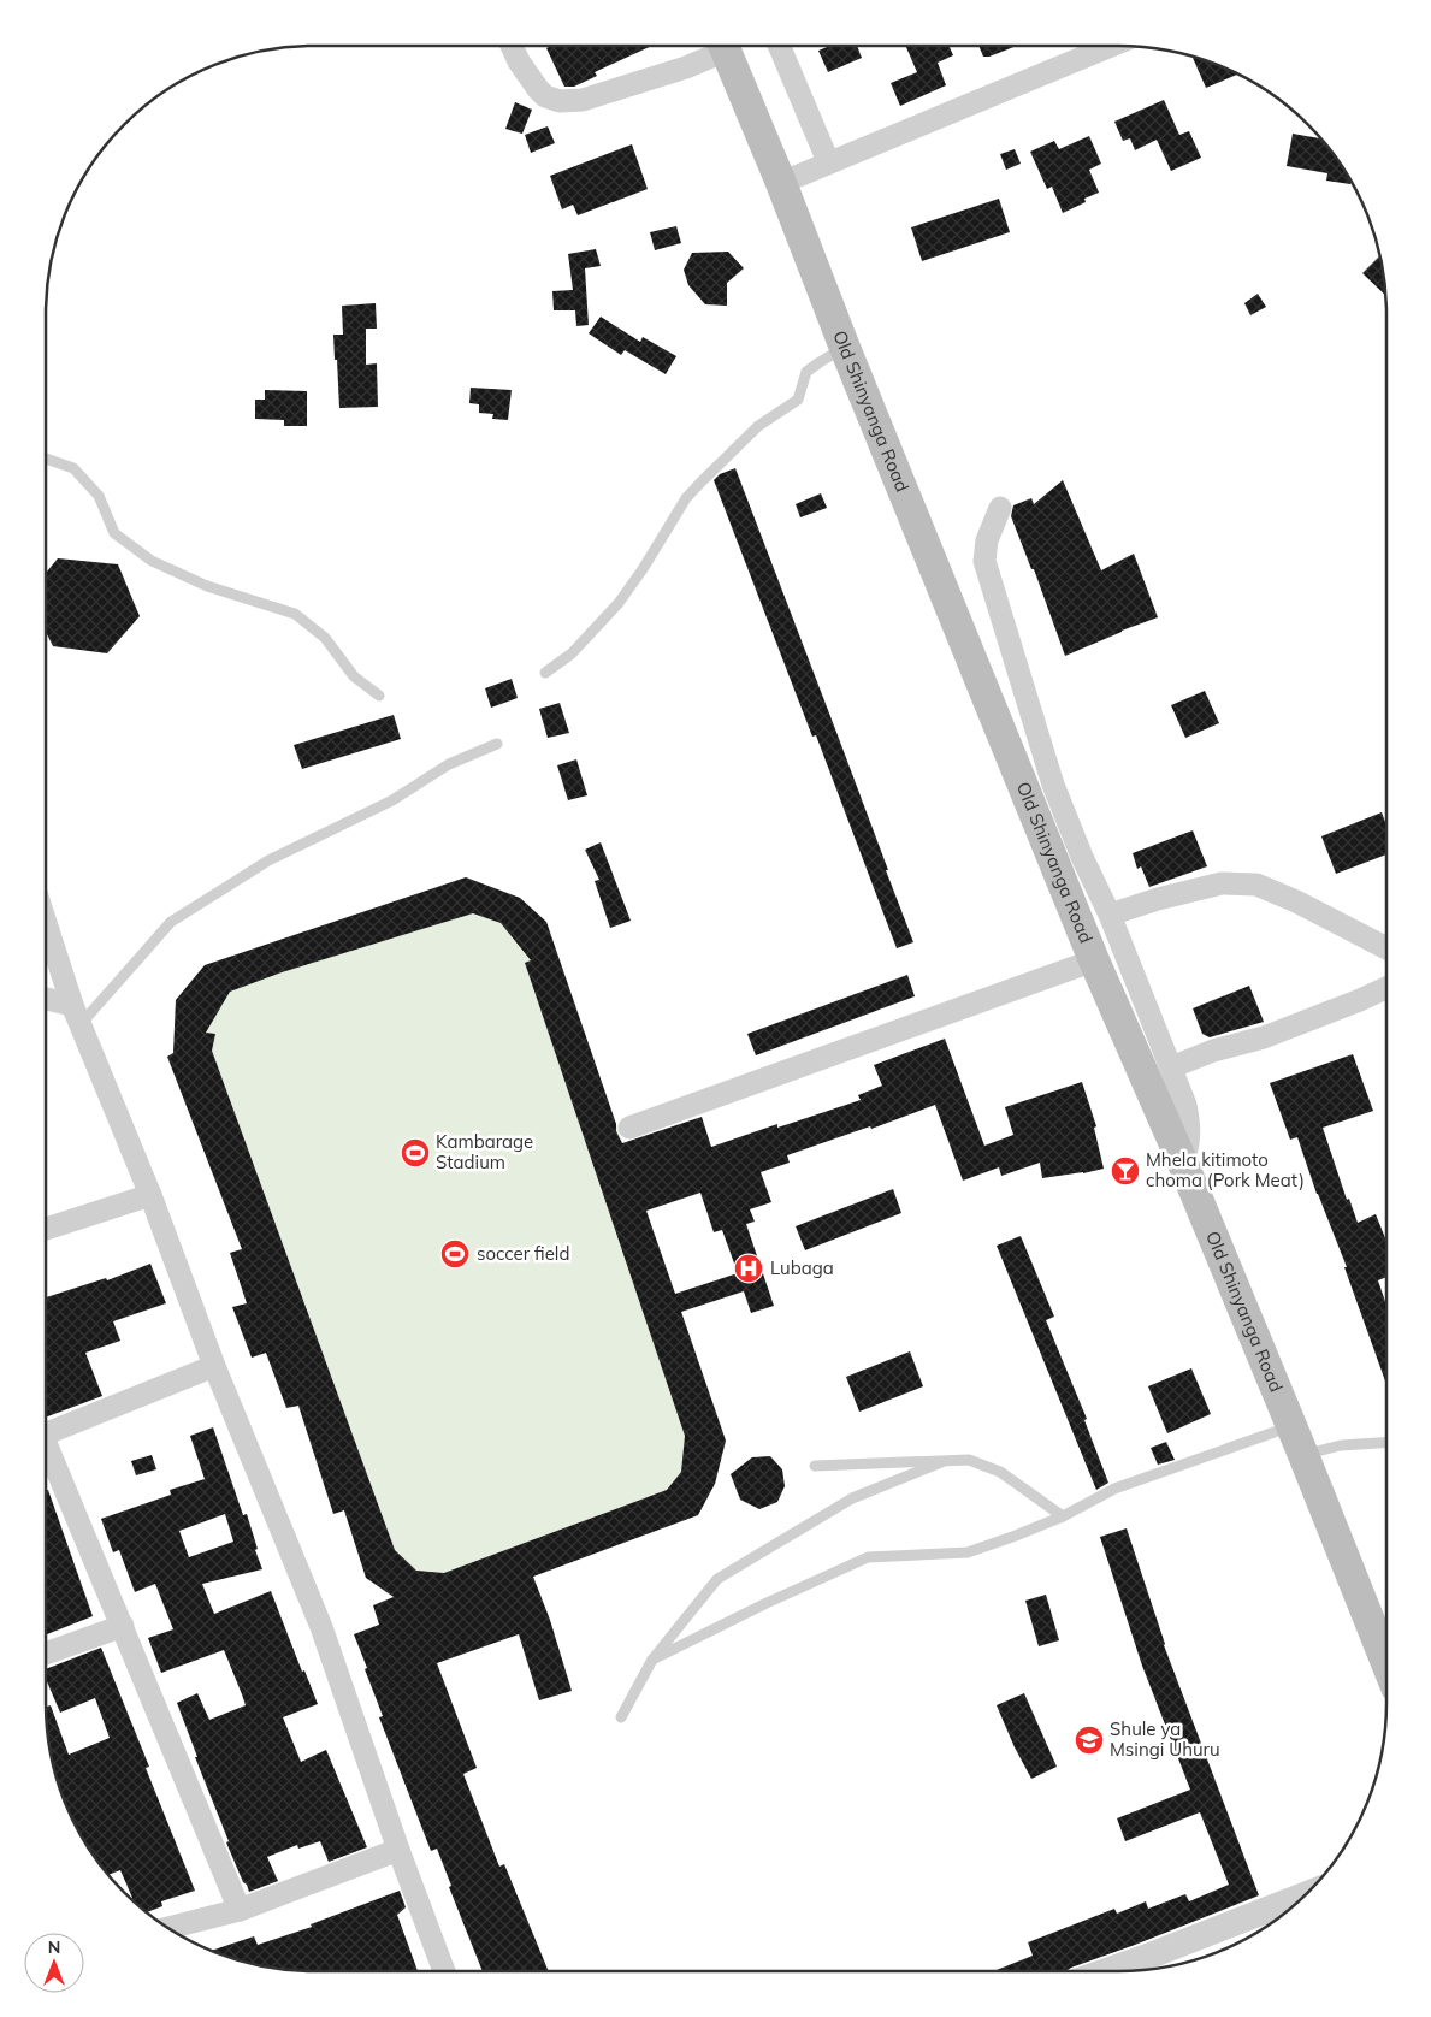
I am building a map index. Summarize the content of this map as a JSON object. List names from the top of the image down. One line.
{"streets":{"main road":["Old Shinyanga Road"]},"places":{"sports":["Kambarage Stadium","soccer field"],"bar":["Mhela kitimoto choma (Pork Meat)"],"hospital":["Lubaga"],"school or university":["Shule ya Msingi Uhuru"]},"north":"top"}
